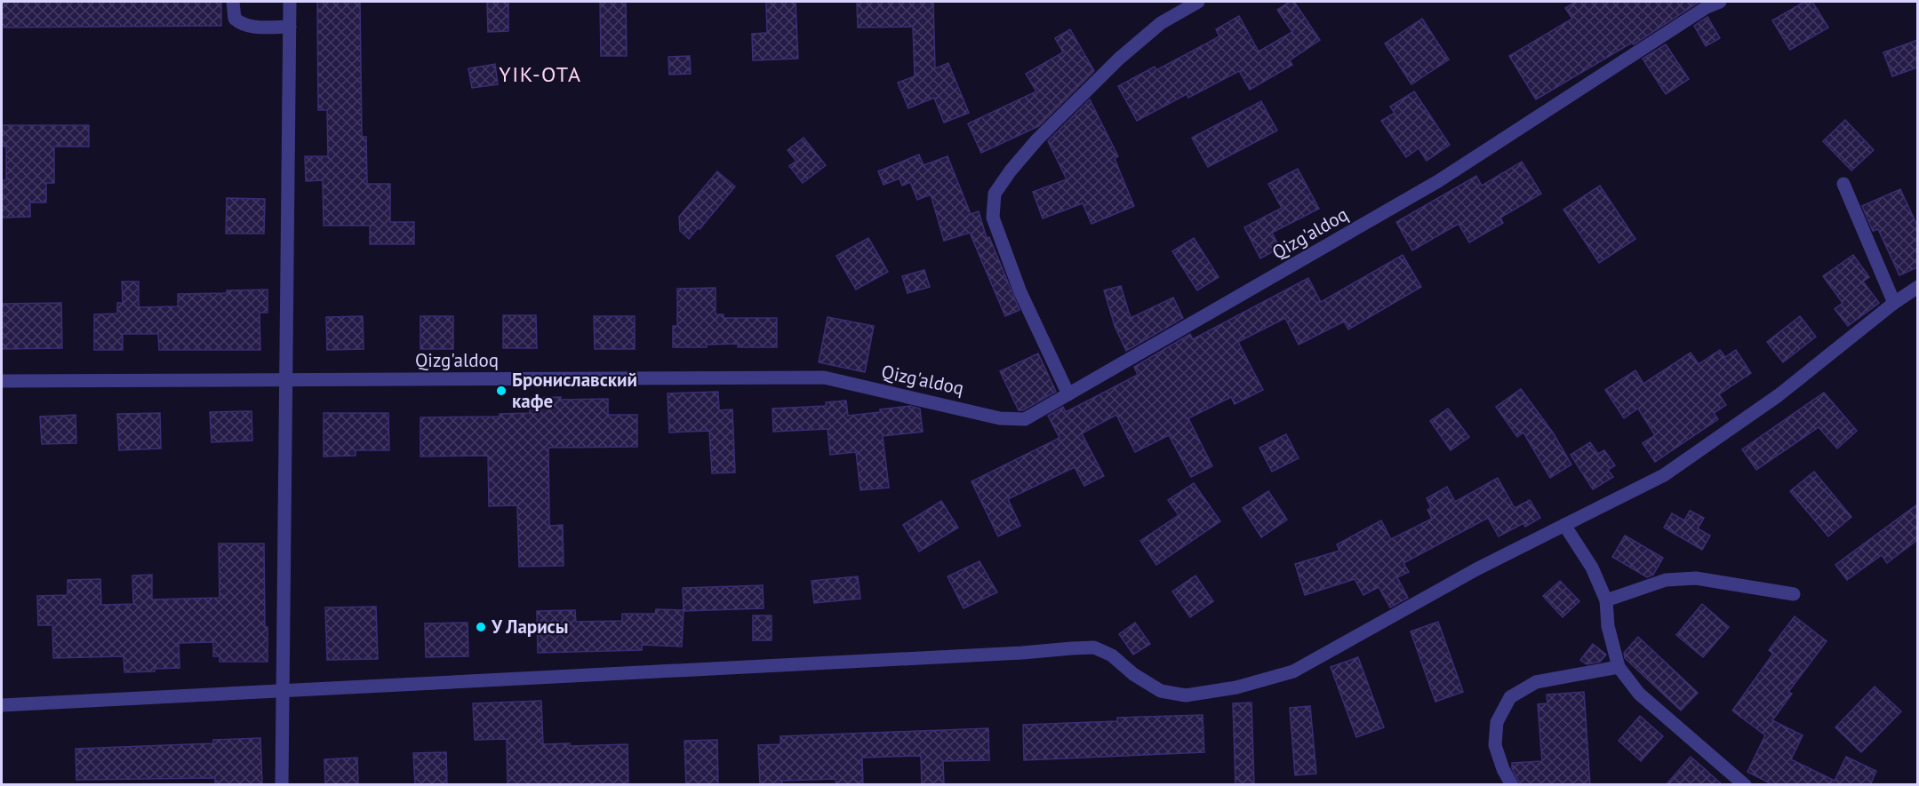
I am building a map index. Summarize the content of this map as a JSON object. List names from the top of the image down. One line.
{"streets":{"street":["Qizg'aldoq"]},"districts":["YIK-OTA"],"places":["Брониславский кафе","У Ларисы"]}
